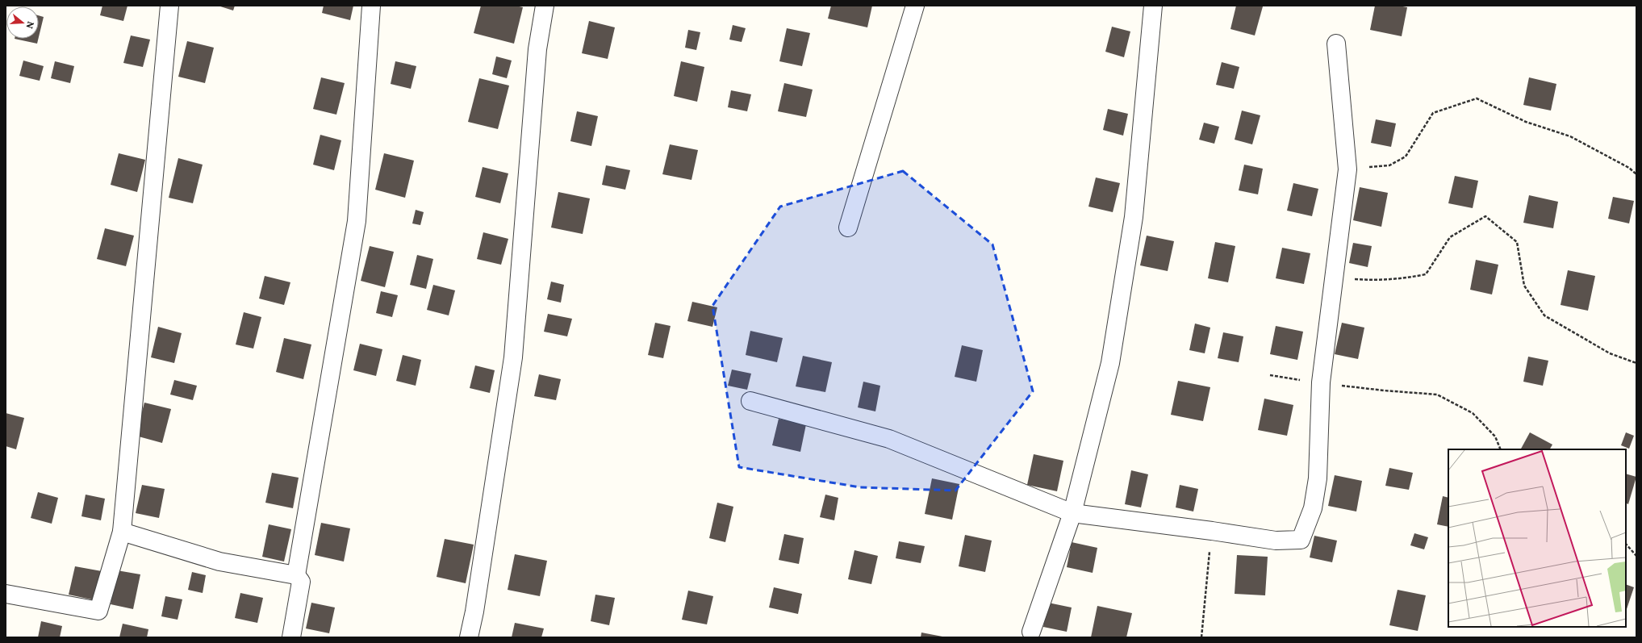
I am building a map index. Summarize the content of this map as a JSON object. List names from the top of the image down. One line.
{"north":"right"}
